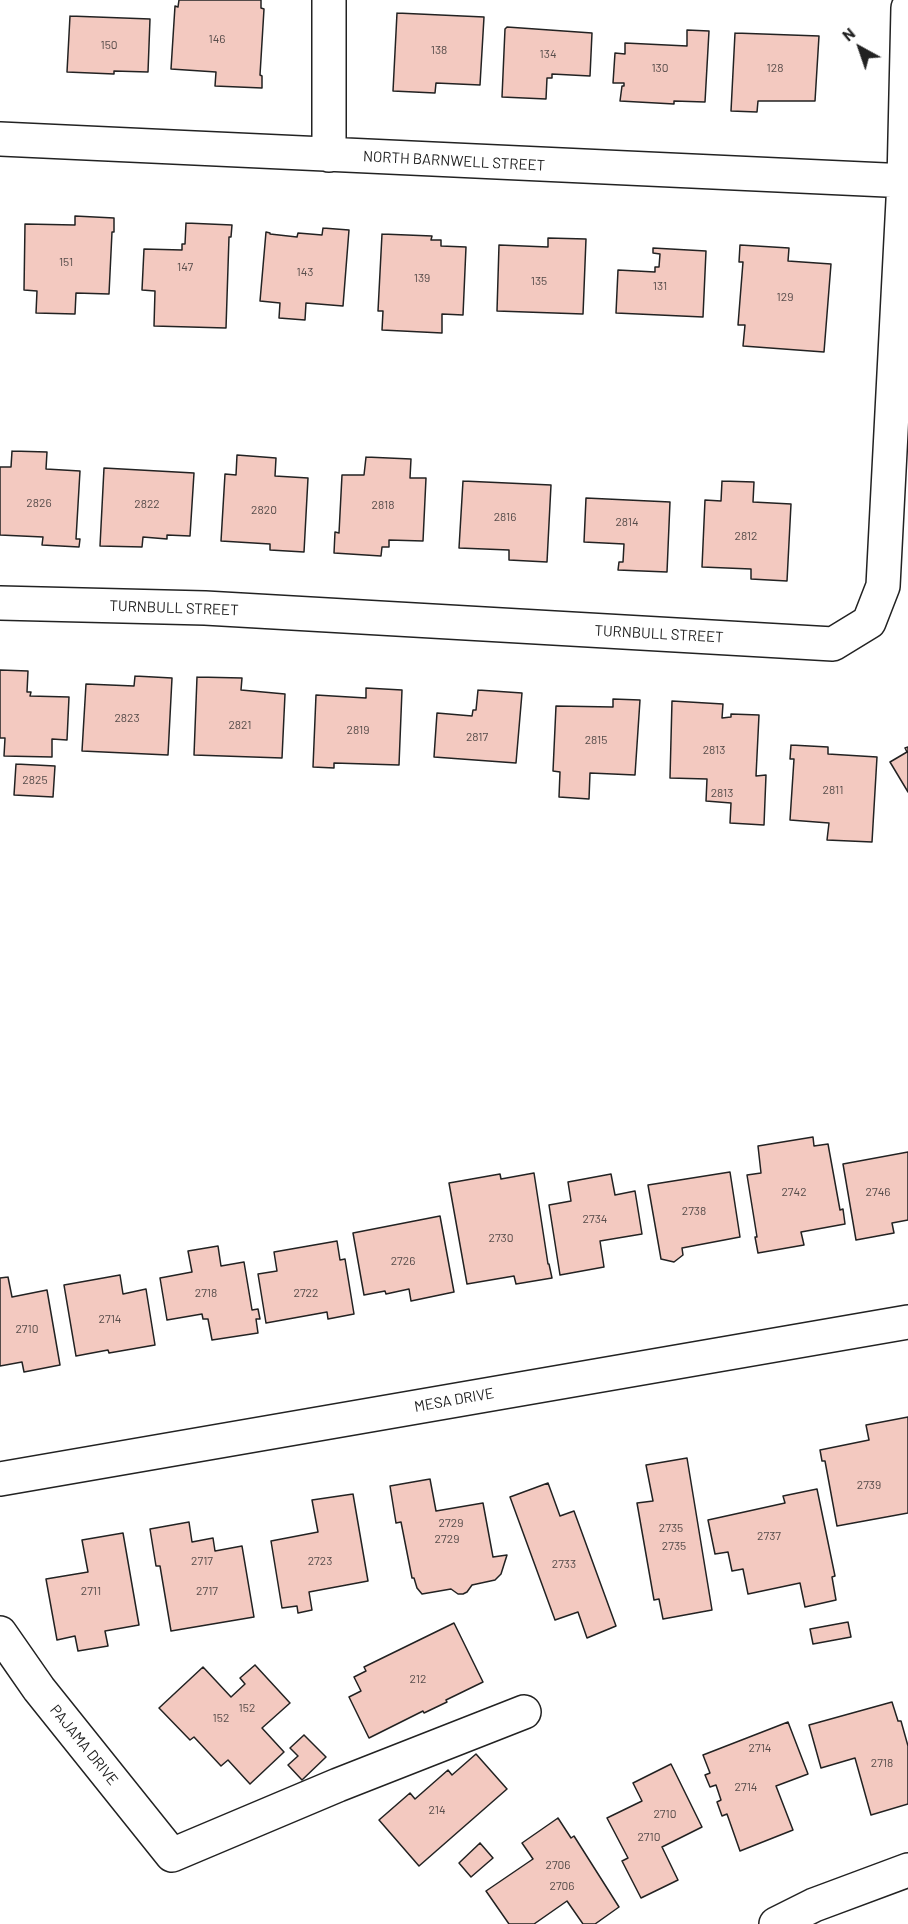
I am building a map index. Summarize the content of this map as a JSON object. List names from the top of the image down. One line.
{"streets":{"street":["NORTH BARNWELL STREET","TURNBULL STREET","MESA DRIVE","PAJAMA DRIVE"]},"crossings":[["NORTH BARNWELL STREET","TURNBULL STREET"]],"house_numbers":["146","150","138","134","130","128","151","147","143","139","135","131","129","2826","2822","2818","2820","2816","2814","2812","2823","2821","2819","2817","2815","2813","2825","2811","2813","2742","2746","2738","2734","2730","2726","2718","2722","2714","2710","2739","2729","2735","2737","2729","2735","2717","2723","2733","2711","2717","212","152","152","2714","2718","2714","214","2710","2710","2706","2706"],"north":"top left"}
